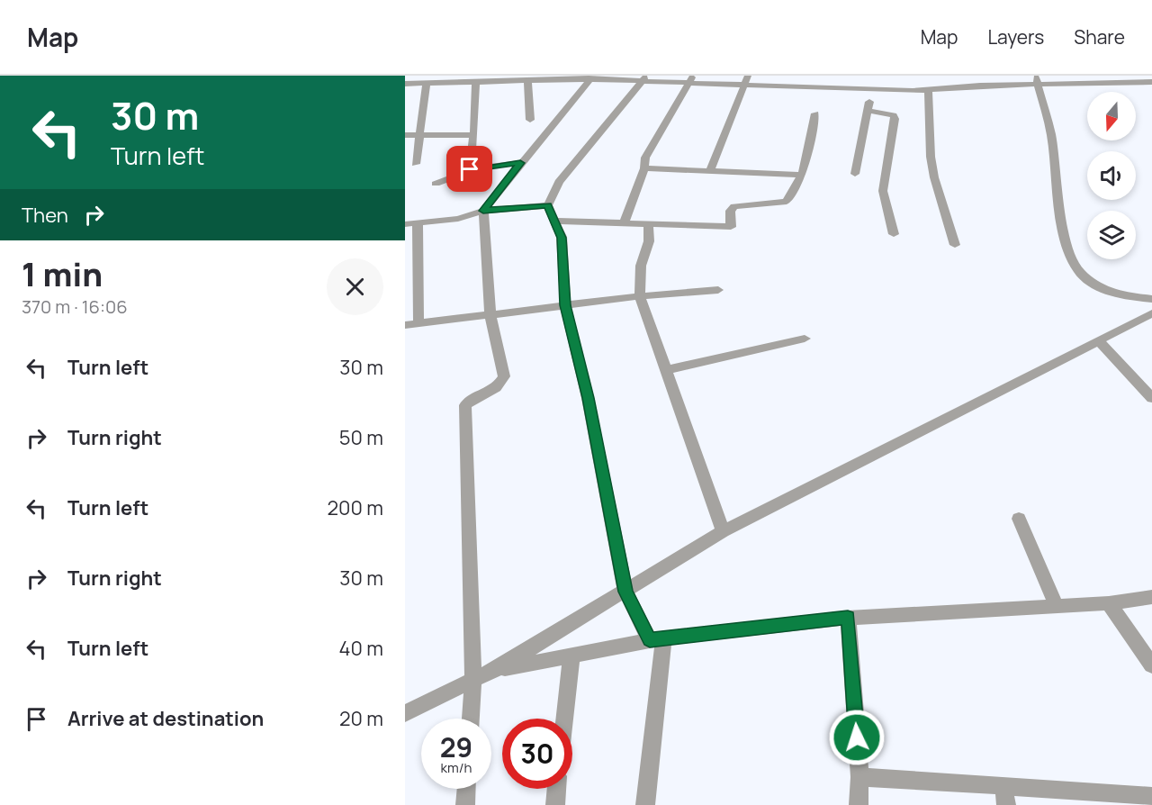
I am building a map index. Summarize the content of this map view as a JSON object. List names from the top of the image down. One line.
{"north":"bottom","page":{"header":"Map","nav":["Map","Layers","Share"],"turn":["30 m","Turn left"],"then":"Then","heading":["1 min","370 m · 16:06"],"list":[{"name":"Turn left","value":"30 m"},{"name":"Turn right","value":"50 m"},{"name":"Turn left","value":"200 m"},{"name":"Turn right","value":"30 m"},{"name":"Turn left","value":"40 m"},{"name":"Arrive at destination","value":"20 m"}],"speed":"29 km/h","limit":"30"}}
